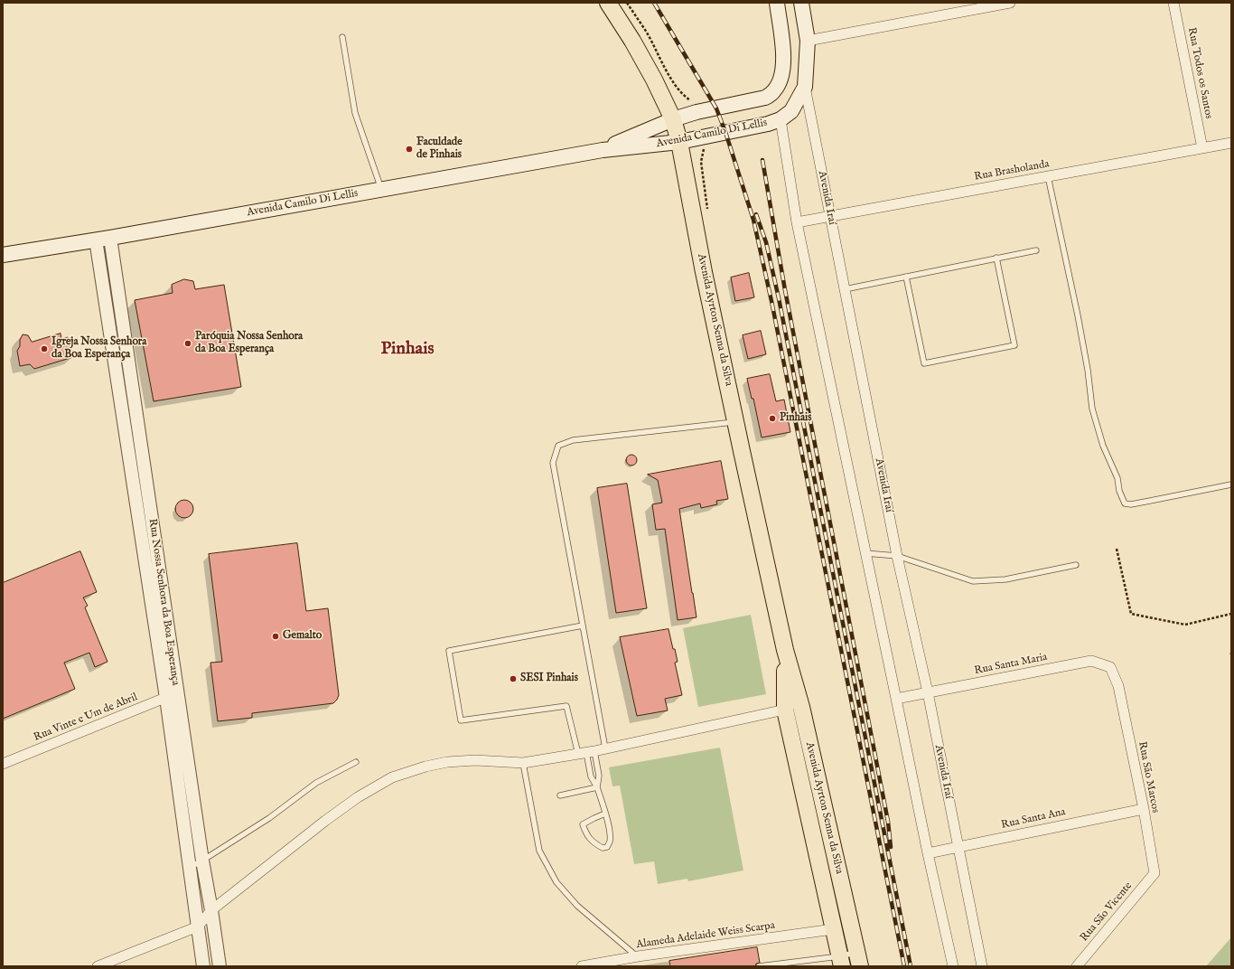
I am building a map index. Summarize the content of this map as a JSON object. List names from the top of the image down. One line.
{"streets":{"main road":["Avenida Camilo Di Lellis","Avenida Iraí","Avenida Ayrton Senna da Silva"],"street":["Rua Todos os Santos","Rua Brasholanda","Rua Nossa Senhora da Boa Esperança","Rua Santa Maria","Rua Vinte e Um de Abril","Rua São Marcos","Rua Santa Ana","Rua São Vicente","Alameda Adelaide Weiss Scarpa"]},"crossings":[["Rua Todos os Santos","Rua Brasholanda"],["Avenida Camilo Di Lellis","Avenida Iraí"],["Avenida Camilo Di Lellis","Avenida Ayrton Senna da Silva"],["Avenida Camilo Di Lellis","Rua Nossa Senhora da Boa Esperança"],["Rua Brasholanda","Avenida Iraí"],["Avenida Iraí","Rua Santa Maria"],["Avenida Iraí","Rua Santa Ana"],["Avenida Ayrton Senna da Silva","Alameda Adelaide Weiss Scarpa"],["Rua Nossa Senhora da Boa Esperança","Rua Vinte e Um de Abril"],["Rua Santa Maria","Rua São Marcos"],["Rua São Marcos","Rua Santa Ana"],["Rua São Marcos","Rua São Vicente"]],"districts":["Pinhais"],"places":["Faculdade de Pinhais","Paróquia Nossa Senhora da Boa Esperança","Igreja Nossa Senhora da Boa Esperança","Pinhais","Gemalto","SESI Pinhais"]}
